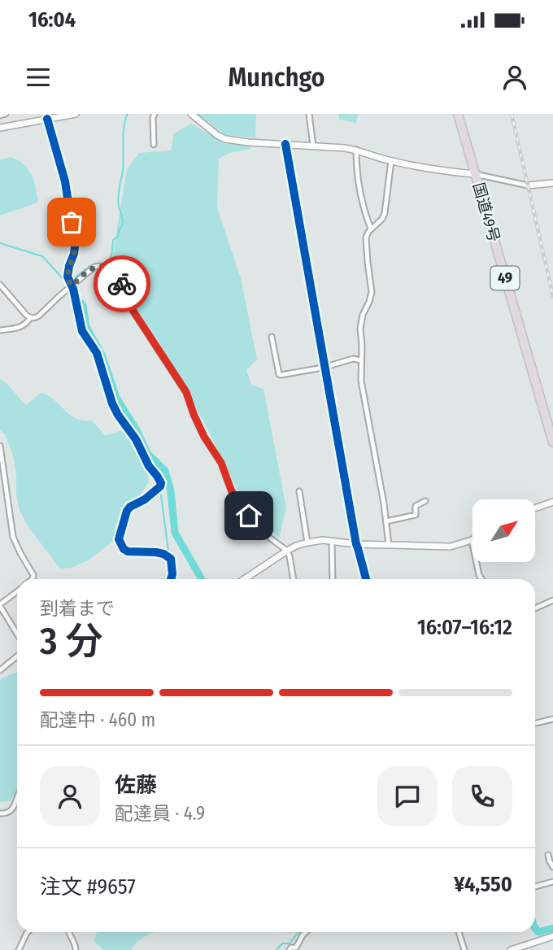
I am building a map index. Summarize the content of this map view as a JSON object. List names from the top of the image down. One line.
{"streets":{"highway":["国道49号","49"]},"north":"top right","page":{"status":"16:04","header":"Munchgo","heading":["3 分","到着まで","16:07–16:12"],"panel":["佐藤","配達員 · 4.9","注文 #9657","¥4,550"],"bar":"配達中 · 460 m"}}
